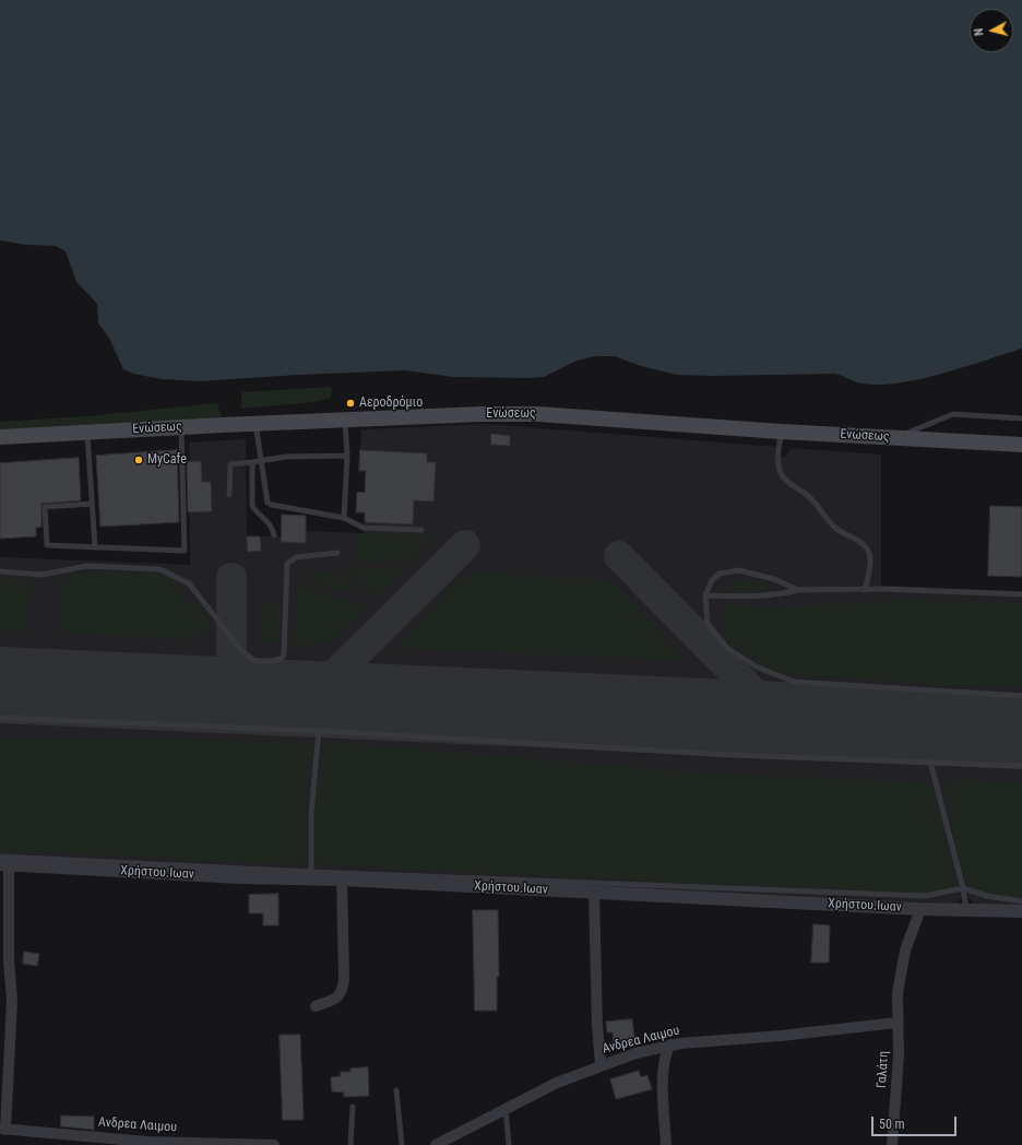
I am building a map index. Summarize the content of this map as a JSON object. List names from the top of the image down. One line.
{"streets":{"main road":["Ενώσεως"],"street":["Χρήστου.Ιωαν","Ανδρεα Λαιμου","Γαλάτη"]},"crossings":[["Χρήστου.Ιωαν","Γαλάτη"],["Ανδρεα Λαιμου","Γαλάτη"]],"places":["Αεροδρόμιο","MyCafe"],"scale_bar":"50 m","north":"left"}
